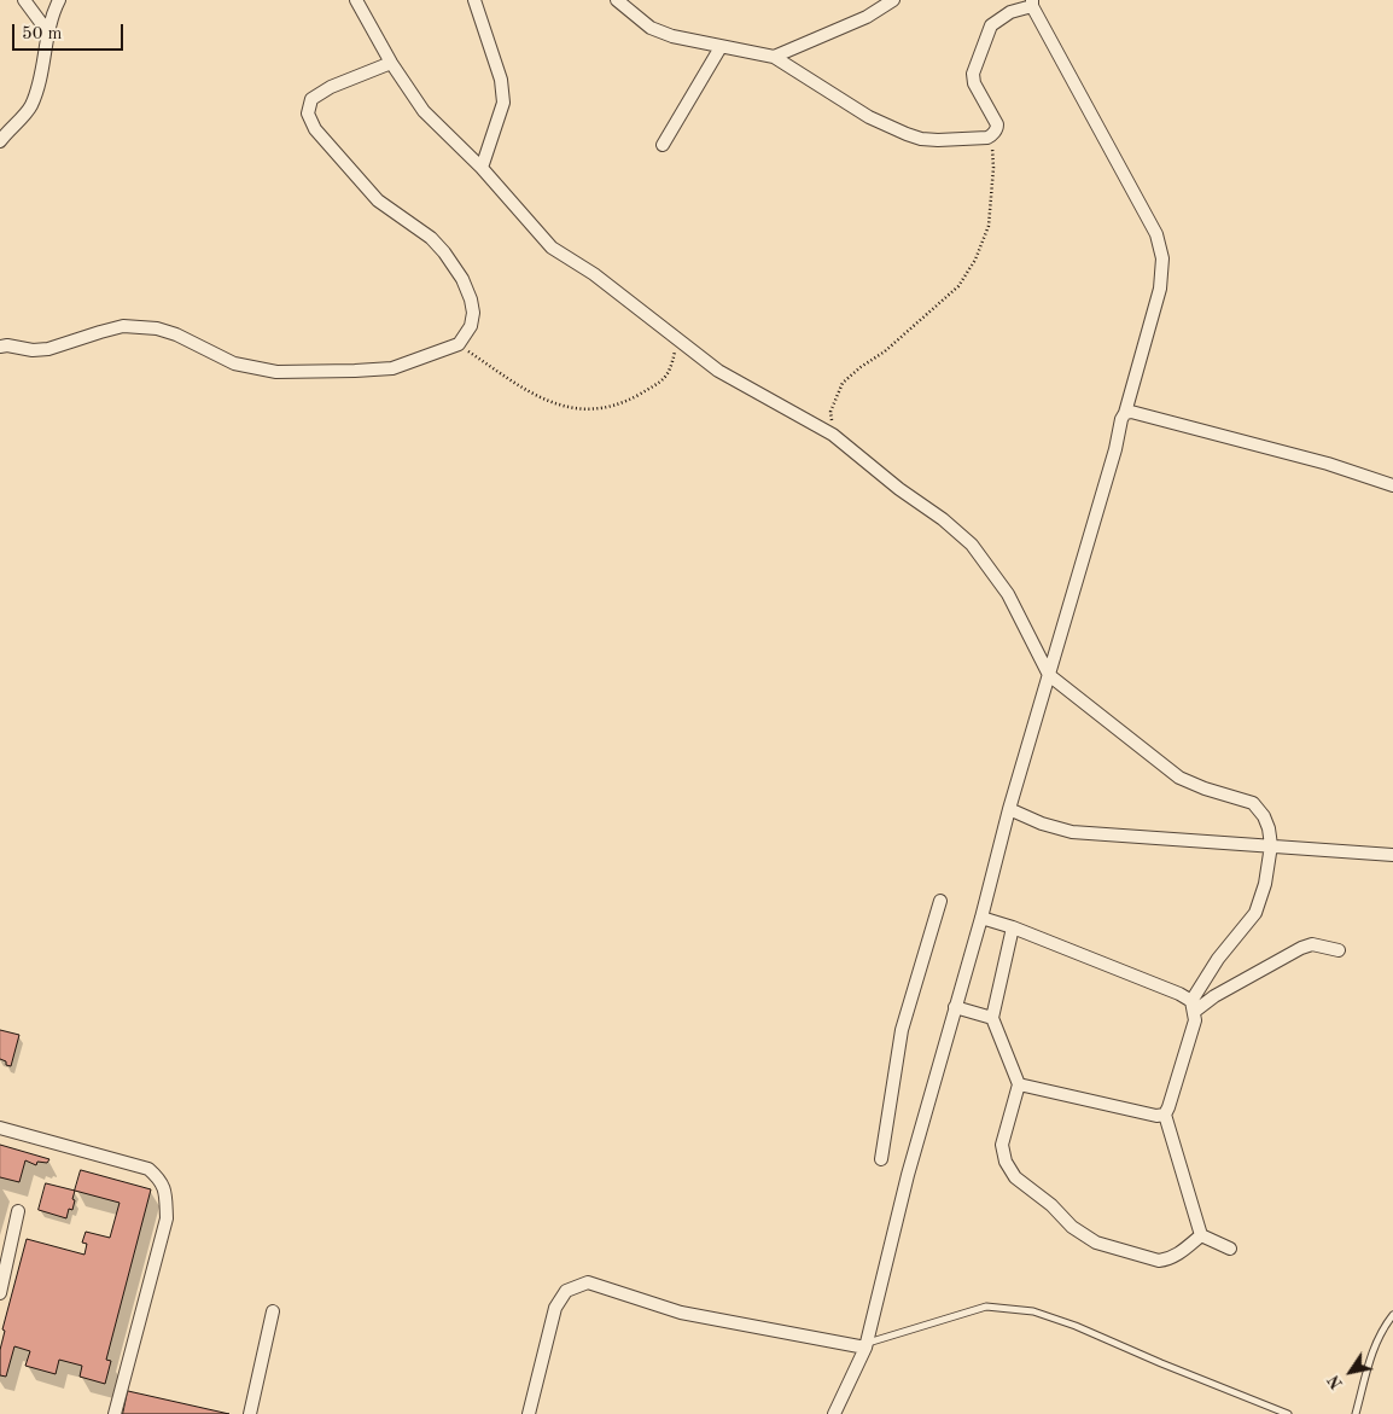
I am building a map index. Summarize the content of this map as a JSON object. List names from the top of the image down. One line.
{"scale_bar":"50 m","north":"bottom left"}
